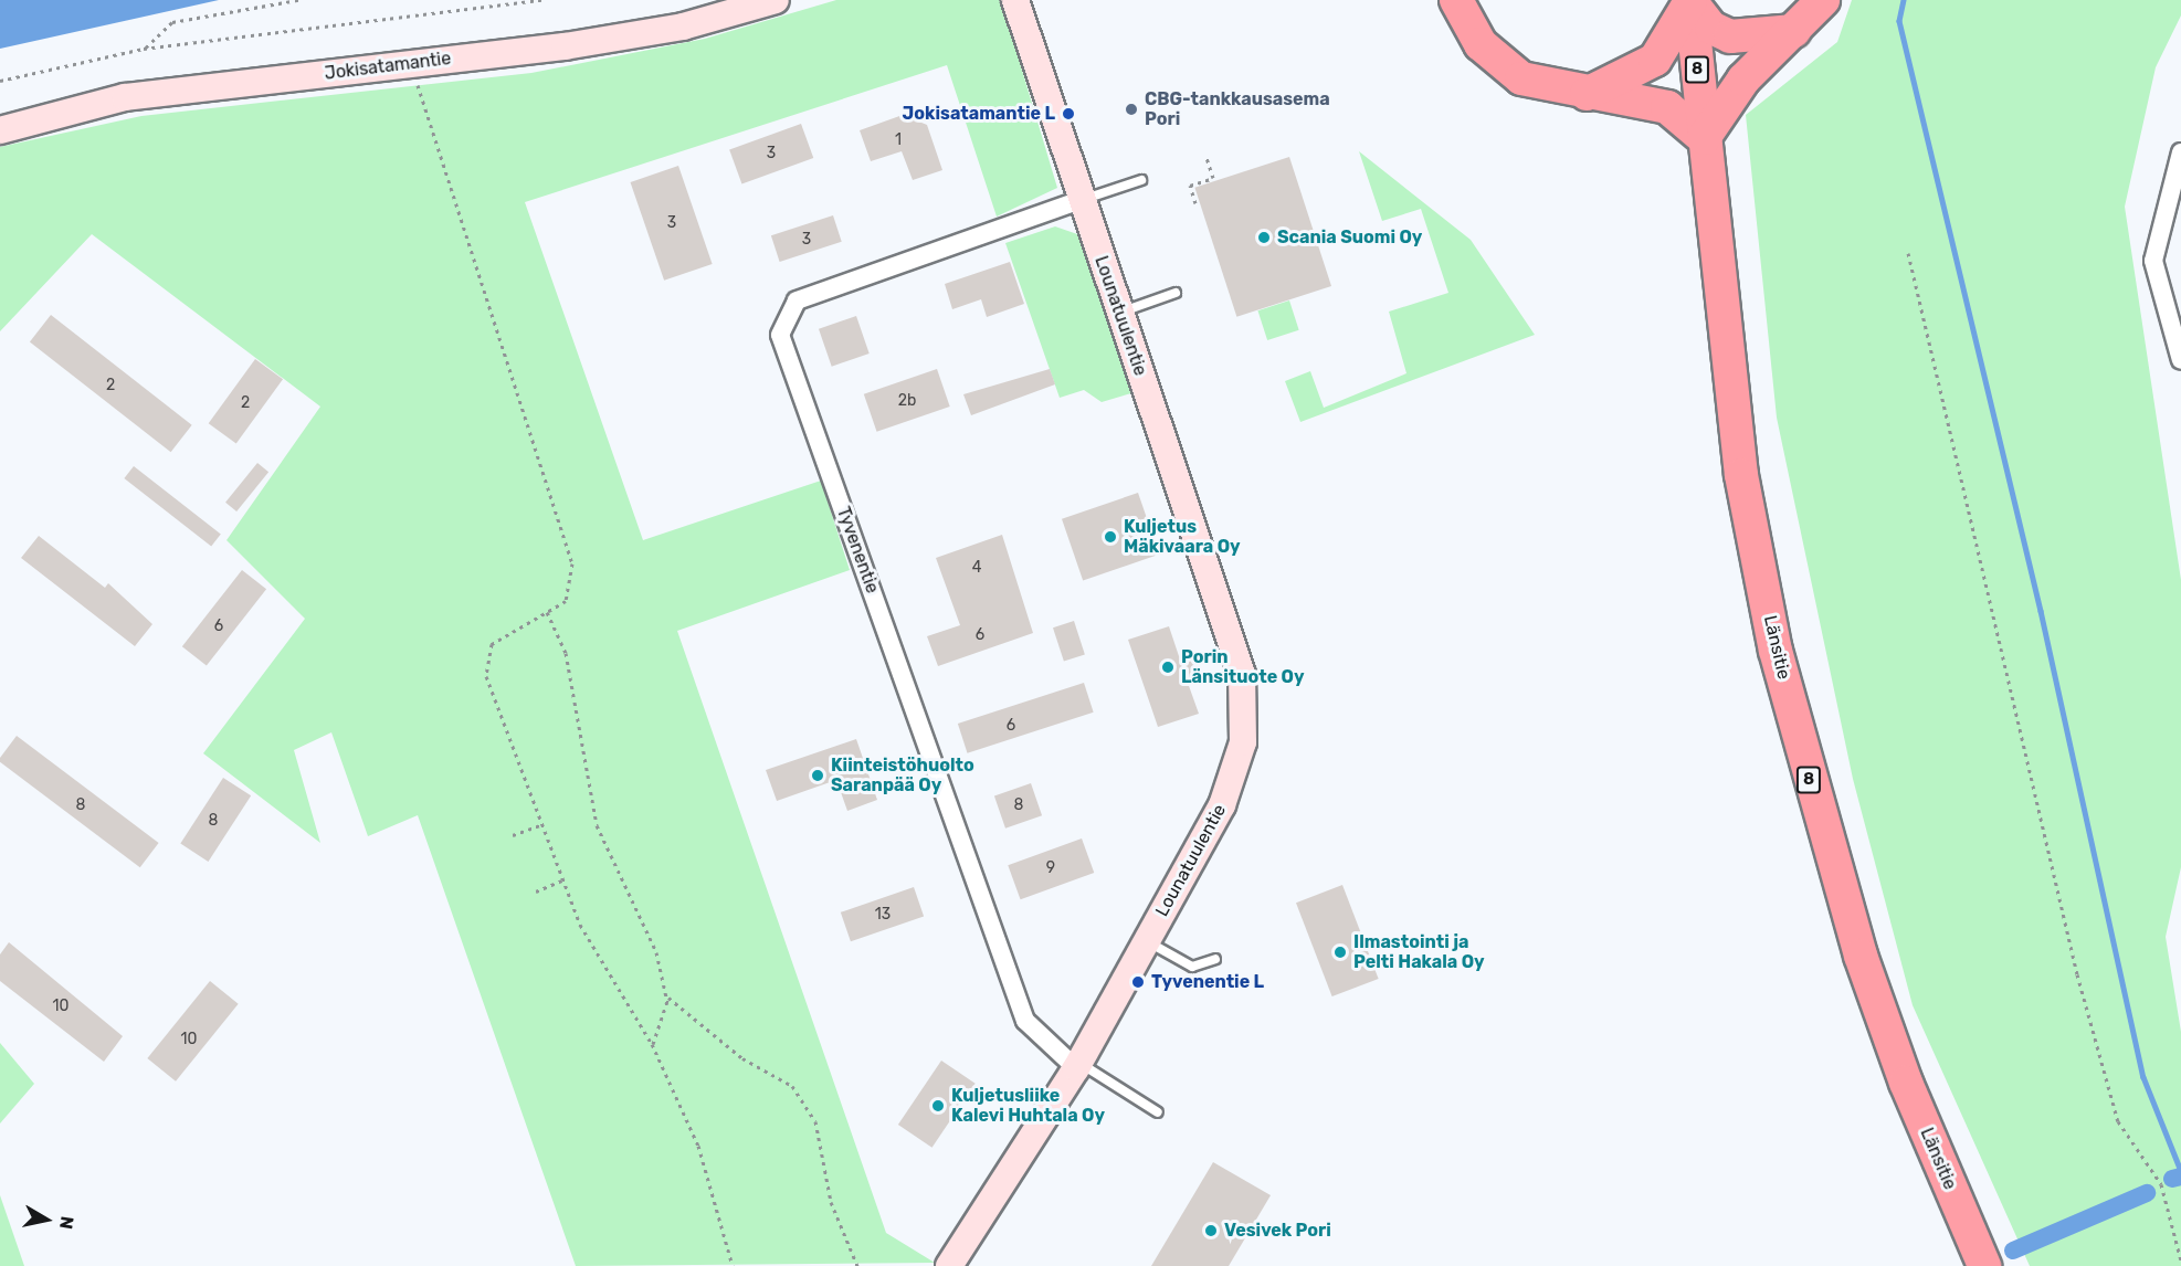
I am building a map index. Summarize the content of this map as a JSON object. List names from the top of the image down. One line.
{"streets":{"highway":["8","Länsitie"],"street":["Jokisatamantie","Lounatuulentie","Tyvenentie"]},"crossings":[["Lounatuulentie","Tyvenentie"]],"places":["CBG-tankkausasema Pori","Jokisatamantie L","Scania Suomi Oy","Kuljetus Mäkivaara Oy","Porin Länsituote Oy","Kiinteistöhuolto Saranpää Oy","Ilmastointi ja Pelti Hakala Oy","Tyvenentie L","Kuljetusliike Kalevi Huhtala Oy","Vesivek Pori"],"house_numbers":["1","3","3","3","2","2b","2","4","6","6","6","8","8","8","9","13","10","10"],"north":"right"}
